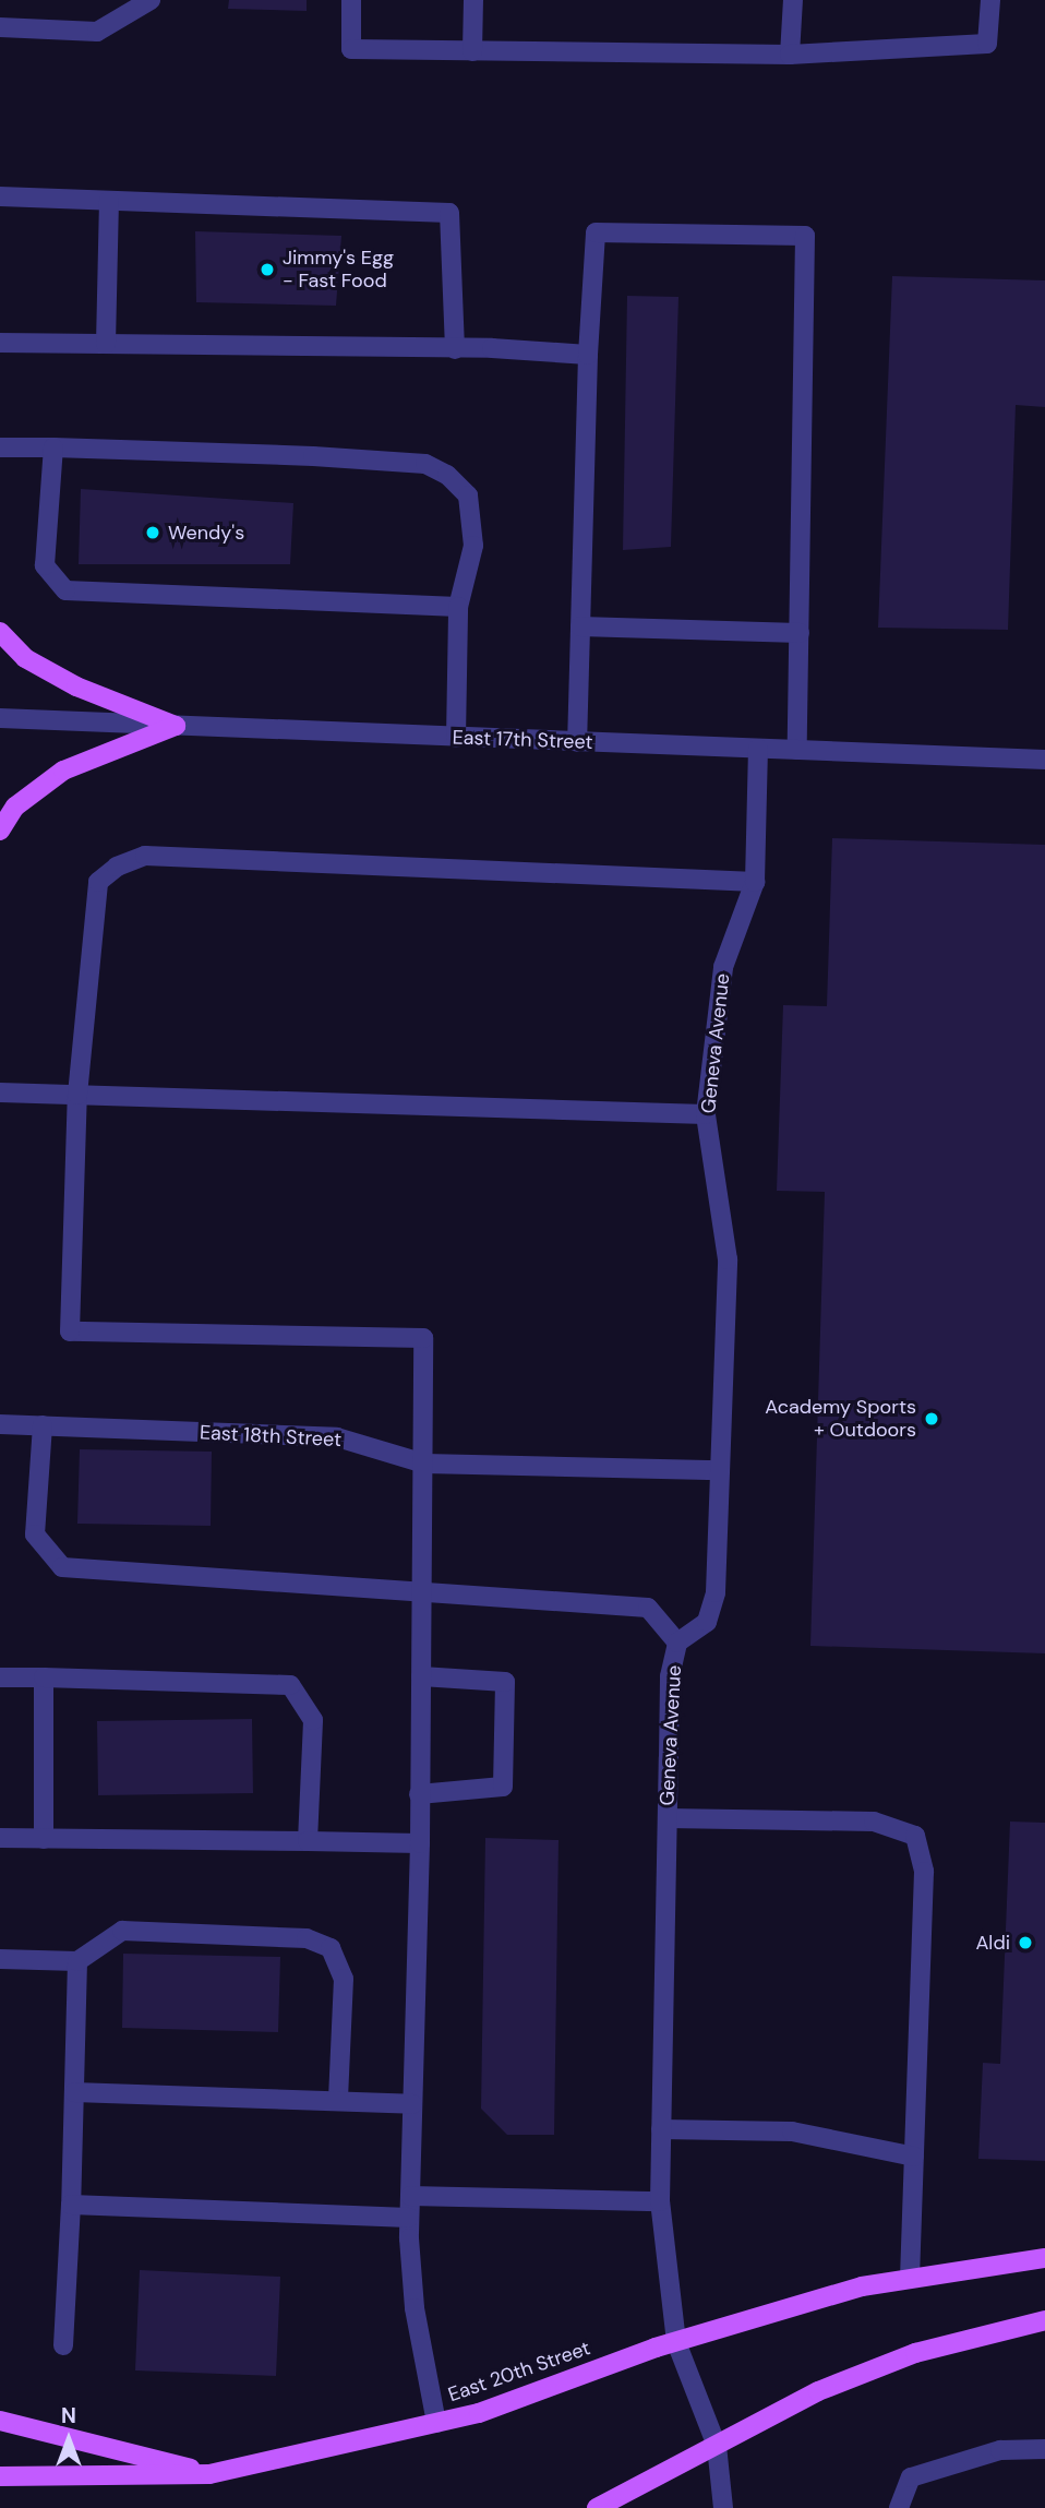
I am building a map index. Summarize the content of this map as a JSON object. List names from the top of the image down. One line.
{"streets":{"main road":["East 20th Street"],"street":["East 17th Street","Geneva Avenue","East 18th Street"]},"crossings":[["East 17th Street","Geneva Avenue"],["Geneva Avenue","East 18th Street"],["Geneva Avenue","East 20th Street"]],"places":["Jimmy's Egg - Fast Food","Wendy's","Academy Sports + Outdoors","Aldi"],"north":"top"}
